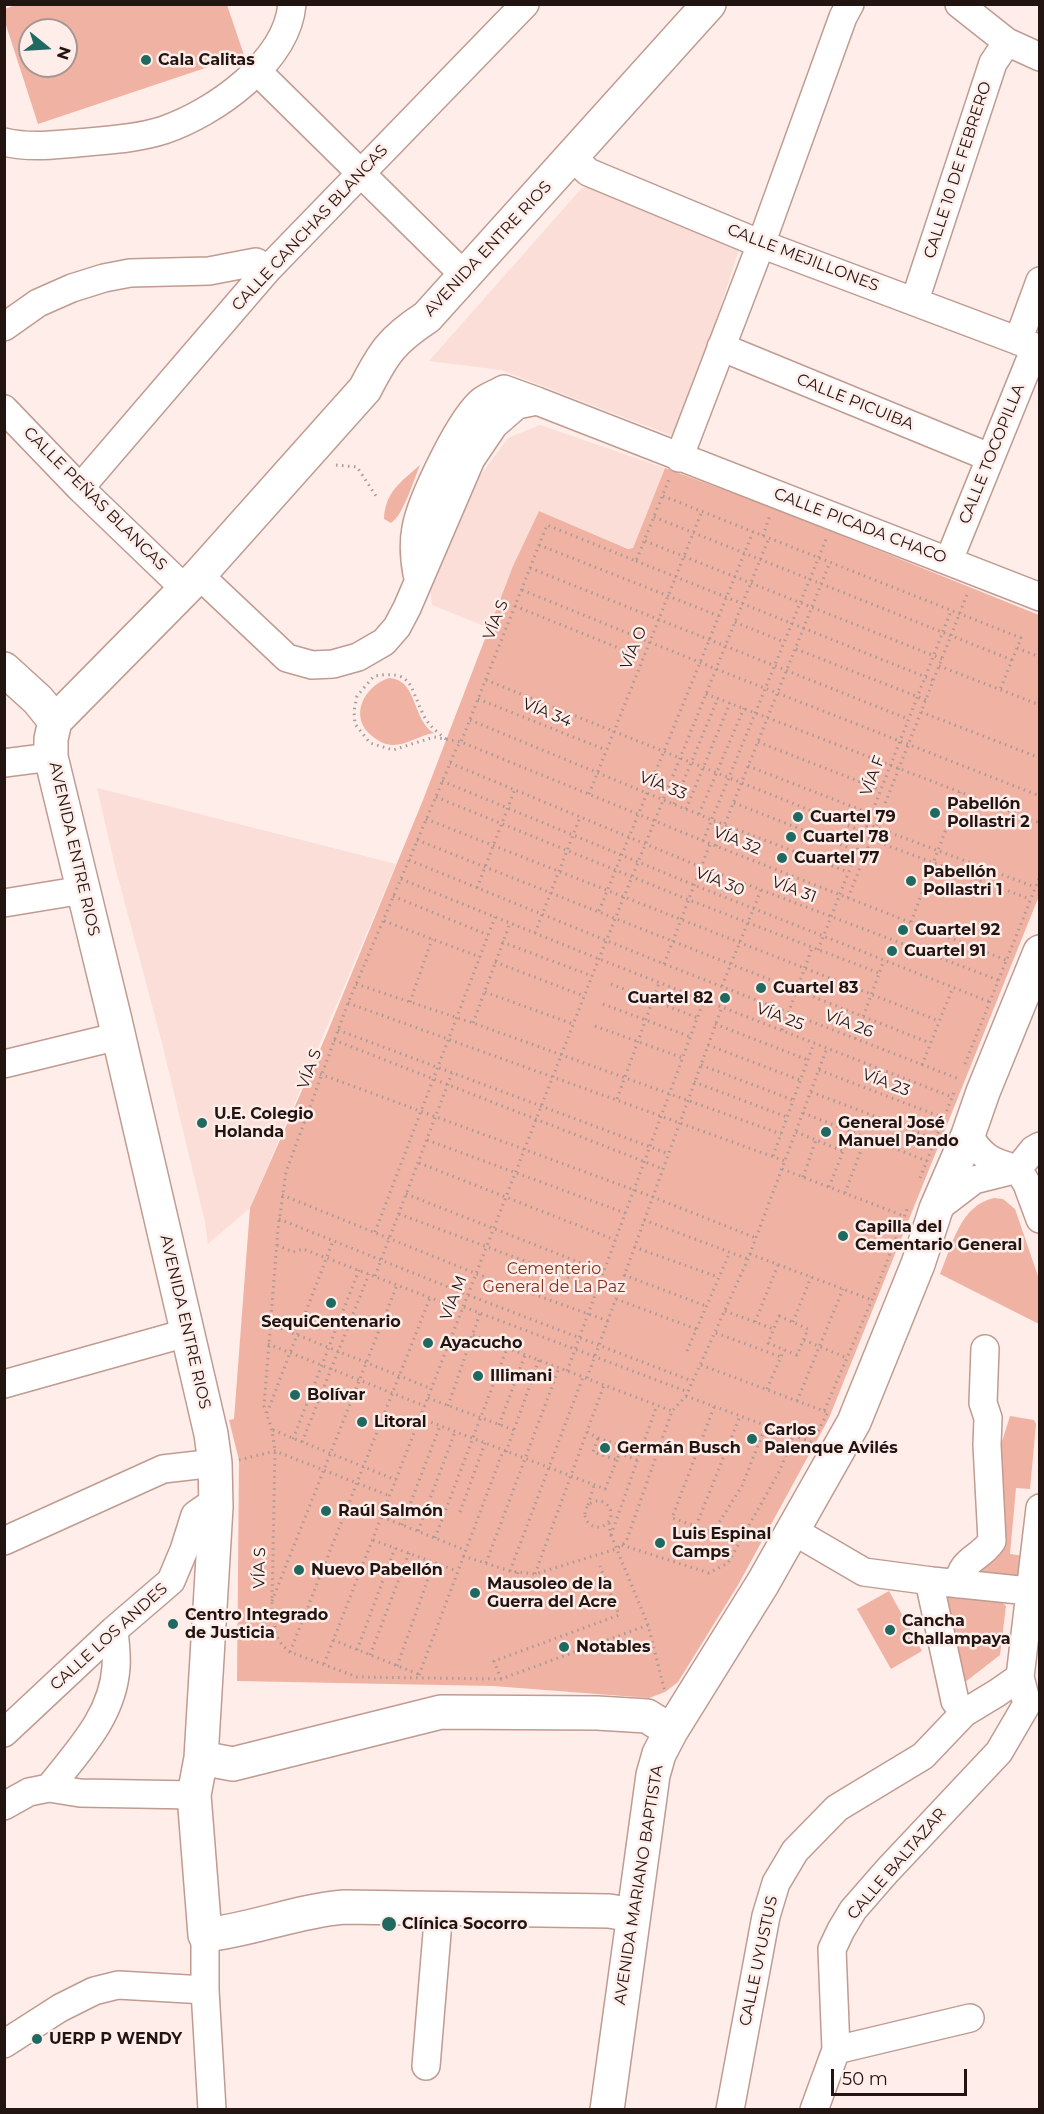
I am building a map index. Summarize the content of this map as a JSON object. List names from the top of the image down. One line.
{"streets":{"main road":["AVENIDA ENTRE RIOS","AVENIDA MARIANO BAPTISTA"],"street":["CALLE 10 DE FEBRERO","CALLE CANCHAS BLANCAS","CALLE MEJILLONES","CALLE PICUIBA","CALLE TOCOPILLA","CALLE PEÑAS BLANCAS","CALLE PICADA CHACO","CALLE LOS ANDES","CALLE BALTAZAR","CALLE UYUSTUS"],"path":["VÍA S","VÍA O","VÍA 34","VÍA F","VÍA 33","VÍA 32","VÍA 30","VÍA 31","VÍA 25","VÍA 26","VÍA 23","VÍA M"]},"crossings":[["CALLE 10 DE FEBRERO","CALLE MEJILLONES"],["CALLE CANCHAS BLANCAS","CALLE PEÑAS BLANCAS"],["AVENIDA ENTRE RIOS","CALLE MEJILLONES"],["AVENIDA ENTRE RIOS","CALLE PEÑAS BLANCAS"],["AVENIDA ENTRE RIOS","CALLE LOS ANDES"],["CALLE MEJILLONES","CALLE TOCOPILLA"],["CALLE PICUIBA","CALLE TOCOPILLA"],["CALLE TOCOPILLA","CALLE PICADA CHACO"],["CALLE PEÑAS BLANCAS","CALLE PICADA CHACO"],["VÍA S","VÍA 34"],["VÍA S","VÍA 33"],["VÍA S","VÍA 32"],["VÍA S","VÍA 30"],["VÍA S","VÍA 31"],["VÍA S","VÍA 25"],["VÍA S","VÍA 26"],["VÍA O","VÍA 34"],["VÍA O","VÍA 33"],["VÍA O","VÍA 32"],["VÍA F","VÍA 33"],["VÍA F","VÍA 32"],["VÍA F","VÍA 30"],["VÍA F","VÍA 31"],["VÍA 33","VÍA M"],["VÍA 32","VÍA M"],["VÍA 30","VÍA M"],["VÍA 31","VÍA M"],["VÍA 25","VÍA 26"],["VÍA 25","VÍA M"],["VÍA 26","VÍA M"],["VÍA 23","AVENIDA MARIANO BAPTISTA"],["CALLE BALTAZAR","CALLE UYUSTUS"]],"parks":["Cementerio General de La Paz"],"places":["Cala Calitas","Pabellón Pollastri 2","Cuartel 79","Cuartel 78","Cuartel 77","Pabellón Pollastri 1","Cuartel 92","Cuartel 91","Cuartel 83","Cuartel 82","U.E. Colegio Holanda","General José Manuel Pando","Capilla del Cementario General","SequiCentenario","Ayacucho","Illimani","Bolívar","Litoral","Carlos Palenque Avilés","Germán Busch","Raúl Salmón","Luis Espinal Camps","Nuevo Pabellón","Mausoleo de la Guerra del Acre","Centro Integrado de Justicia","Cancha Challampaya","Notables","Clínica Socorro","UERP P WENDY"],"scale_bar":"50 m","north":"right"}
